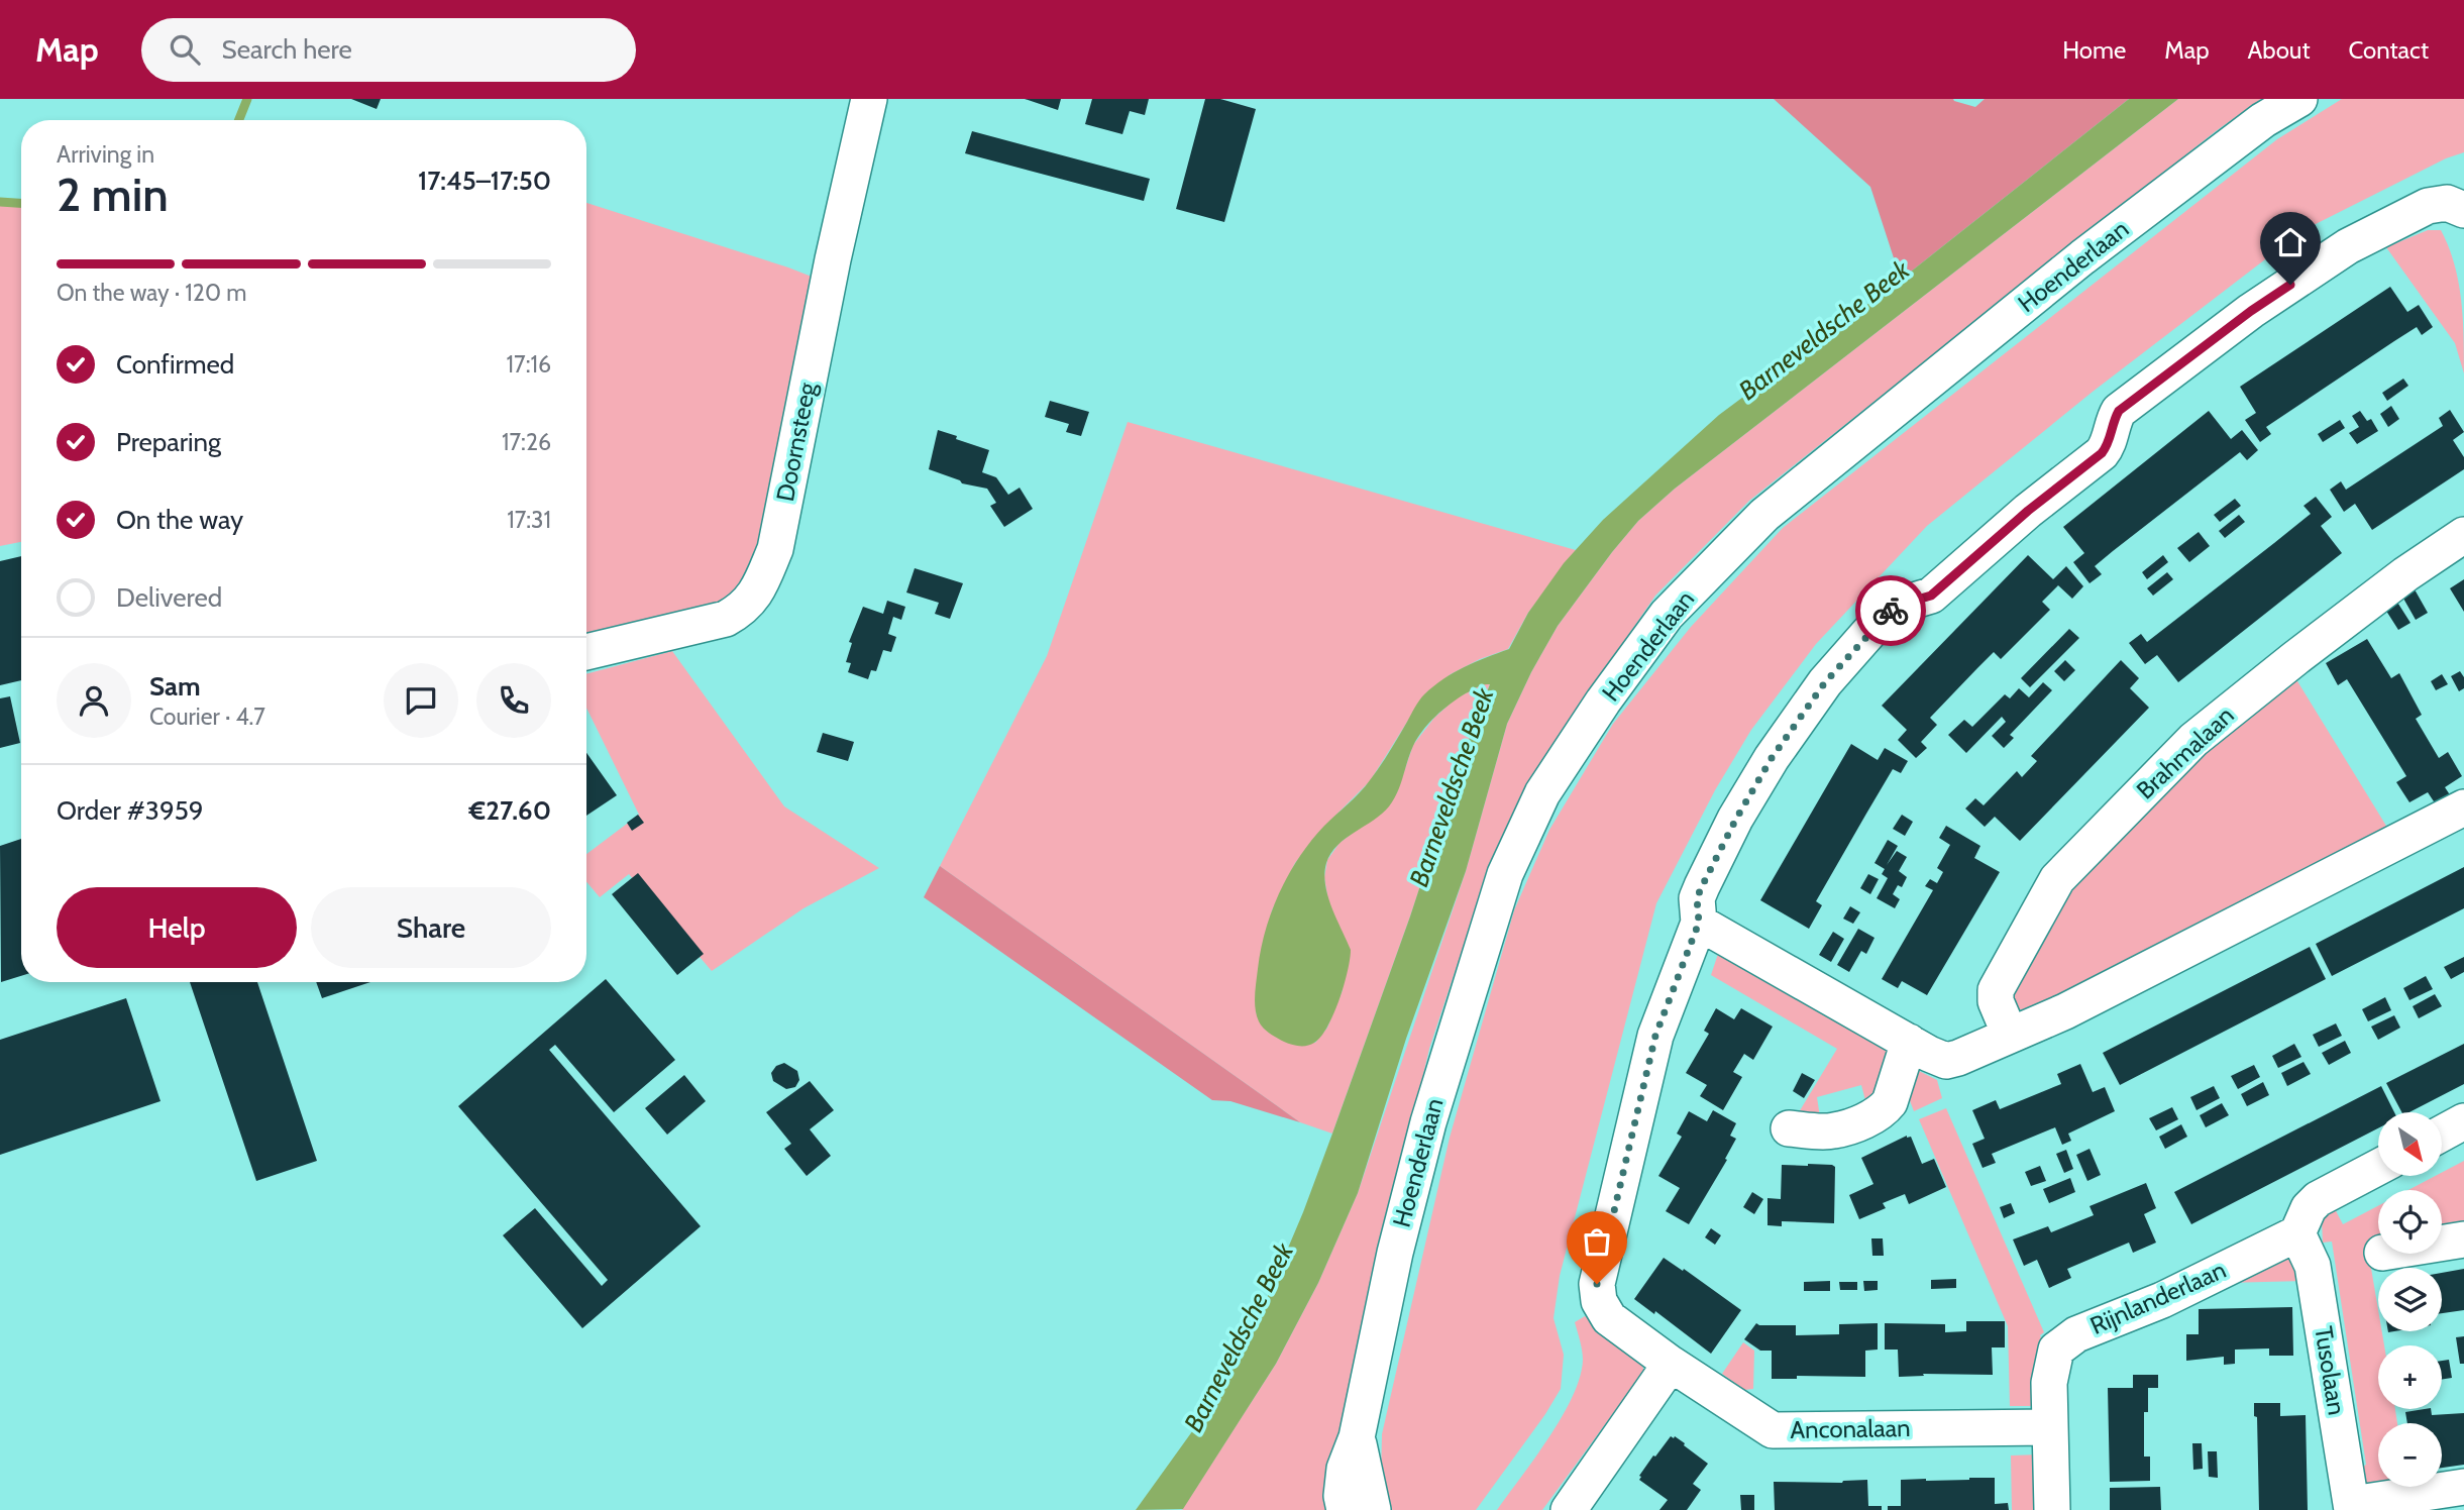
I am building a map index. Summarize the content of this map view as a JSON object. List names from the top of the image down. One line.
{"streets":{"street":["Hoenderlaan","Doornsteeg","Brahmalaan","Rijnlanderlaan","Tusolaan","Anconalaan"]},"crossings":[["Rijnlanderlaan","Tusolaan"],["Rijnlanderlaan","Anconalaan"]],"water":["Barneveldsche Beek"],"north":"bottom right","page":{"header":"Map","search":"Search here","nav":["Home","Map","About","Contact"],"heading":["2 min","Arriving in","17:45–17:50"],"panel":["Sam","Courier · 4.7","Order #3959","€27.60"],"bar":"On the way · 120 m","list":[["Confirmed","17:16"],["Preparing","17:26"],["On the way","17:31"],"Delivered"],"buttons":["Help","Share"],"map_buttons":["+","−"]}}
